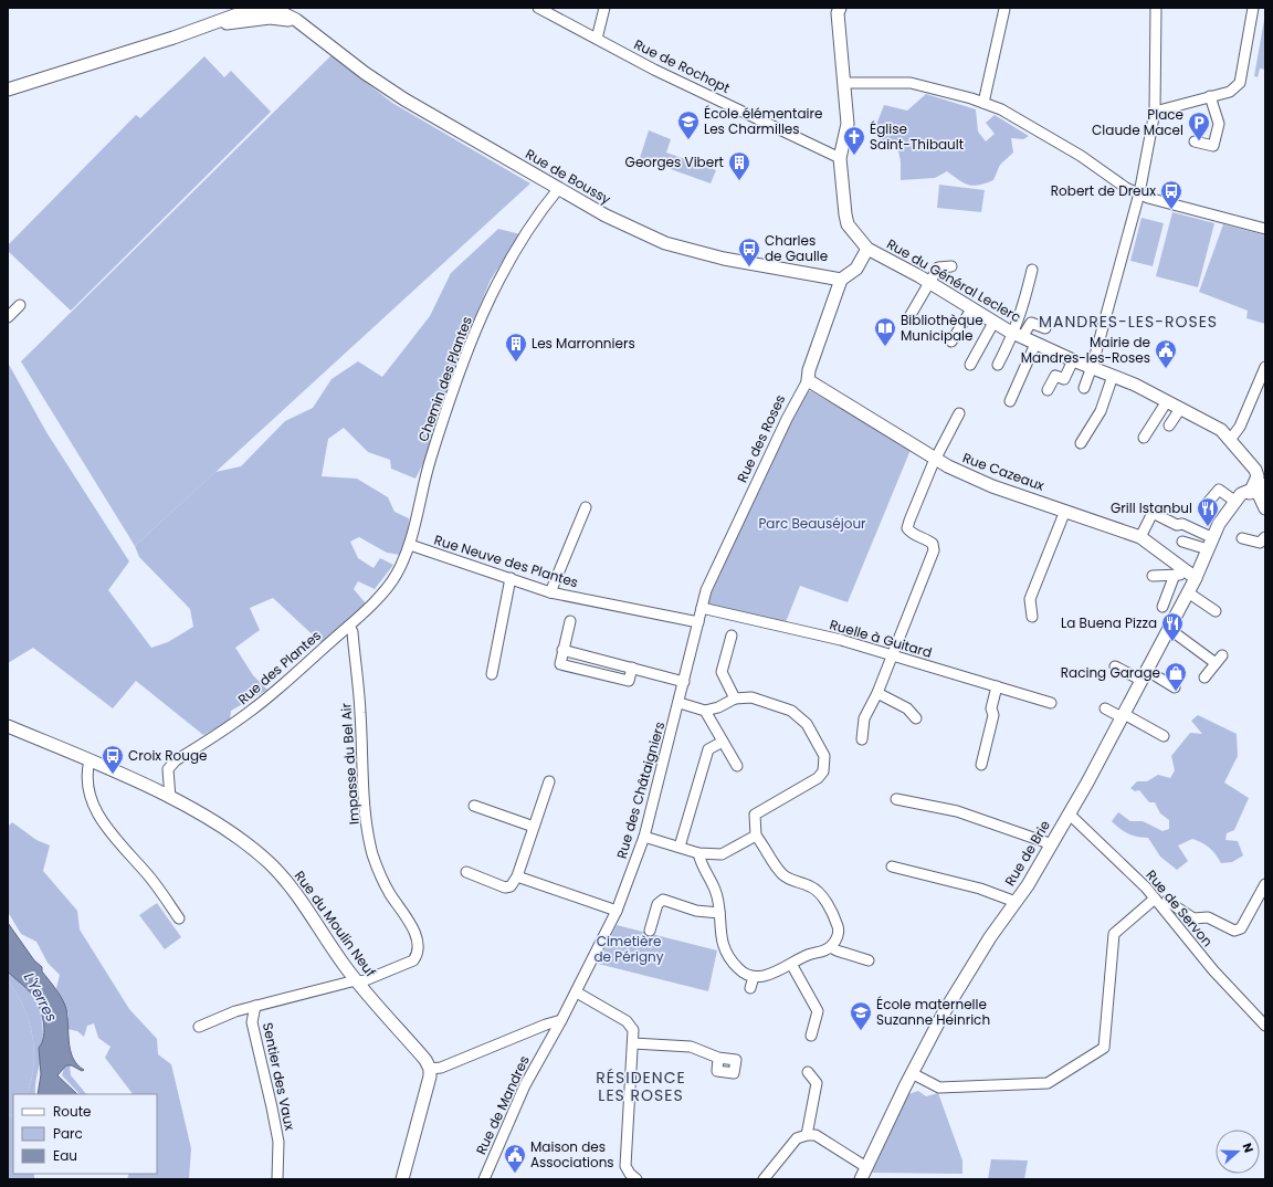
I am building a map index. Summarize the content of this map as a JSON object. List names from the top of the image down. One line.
{"streets":{"street":["Rue de Rochopt","Rue de Boussy","Rue du Général Leclerc","Chemin des Plantes","Rue des Roses","Rue Cazeaux","Rue Neuve des Plantes","Ruelle à Guitard","Rue des Plantes","Impasse du Bel Air","Rue des Châtaigniers","Rue de Brie","Rue de Servon","Rue du Moulin Neuf","Sentier des Vaux","Rue de Mandres"]},"crossings":[["Rue de Boussy","Chemin des Plantes"],["Rue de Boussy","Rue des Roses"],["Rue du Général Leclerc","Rue de Brie"],["Chemin des Plantes","Rue Neuve des Plantes"],["Chemin des Plantes","Rue des Plantes"],["Rue des Roses","Rue Cazeaux"],["Rue des Roses","Ruelle à Guitard"],["Rue des Roses","Rue des Châtaigniers"],["Rue Cazeaux","Rue de Brie"],["Rue Neuve des Plantes","Rue des Plantes"],["Rue Neuve des Plantes","Rue des Châtaigniers"],["Ruelle à Guitard","Rue des Châtaigniers"],["Rue des Plantes","Impasse du Bel Air"],["Rue des Plantes","Rue du Moulin Neuf"],["Impasse du Bel Air","Rue du Moulin Neuf"],["Rue des Châtaigniers","Rue de Mandres"],["Rue de Brie","Rue de Servon"]],"districts":["MANDRES-LES-ROSES","RÉSIDENCE LES ROSES"],"water":["L'Yerres"],"parks":["Parc Beauséjour","Cimetière de Périgny"],"places":{"school or university":["École élémentaire Les Charmilles","École maternelle Suzanne Heinrich"],"parking":["Place Claude Macel"],"church":["Église Saint-Thibault"],"building":["Georges Vibert","Les Marronniers"],"bus stop":["Robert de Dreux","Charles de Gaulle","Croix Rouge"],"library":["Bibliothèque Municipale"],"public building":["Mairie de Mandres-les-Roses","Maison des Associations"],"restaurant":["Grill Istanbul","La Buena Pizza"],"shop":["Racing Garage"]},"legend":["Route","Parc","Eau"],"north":"right"}
